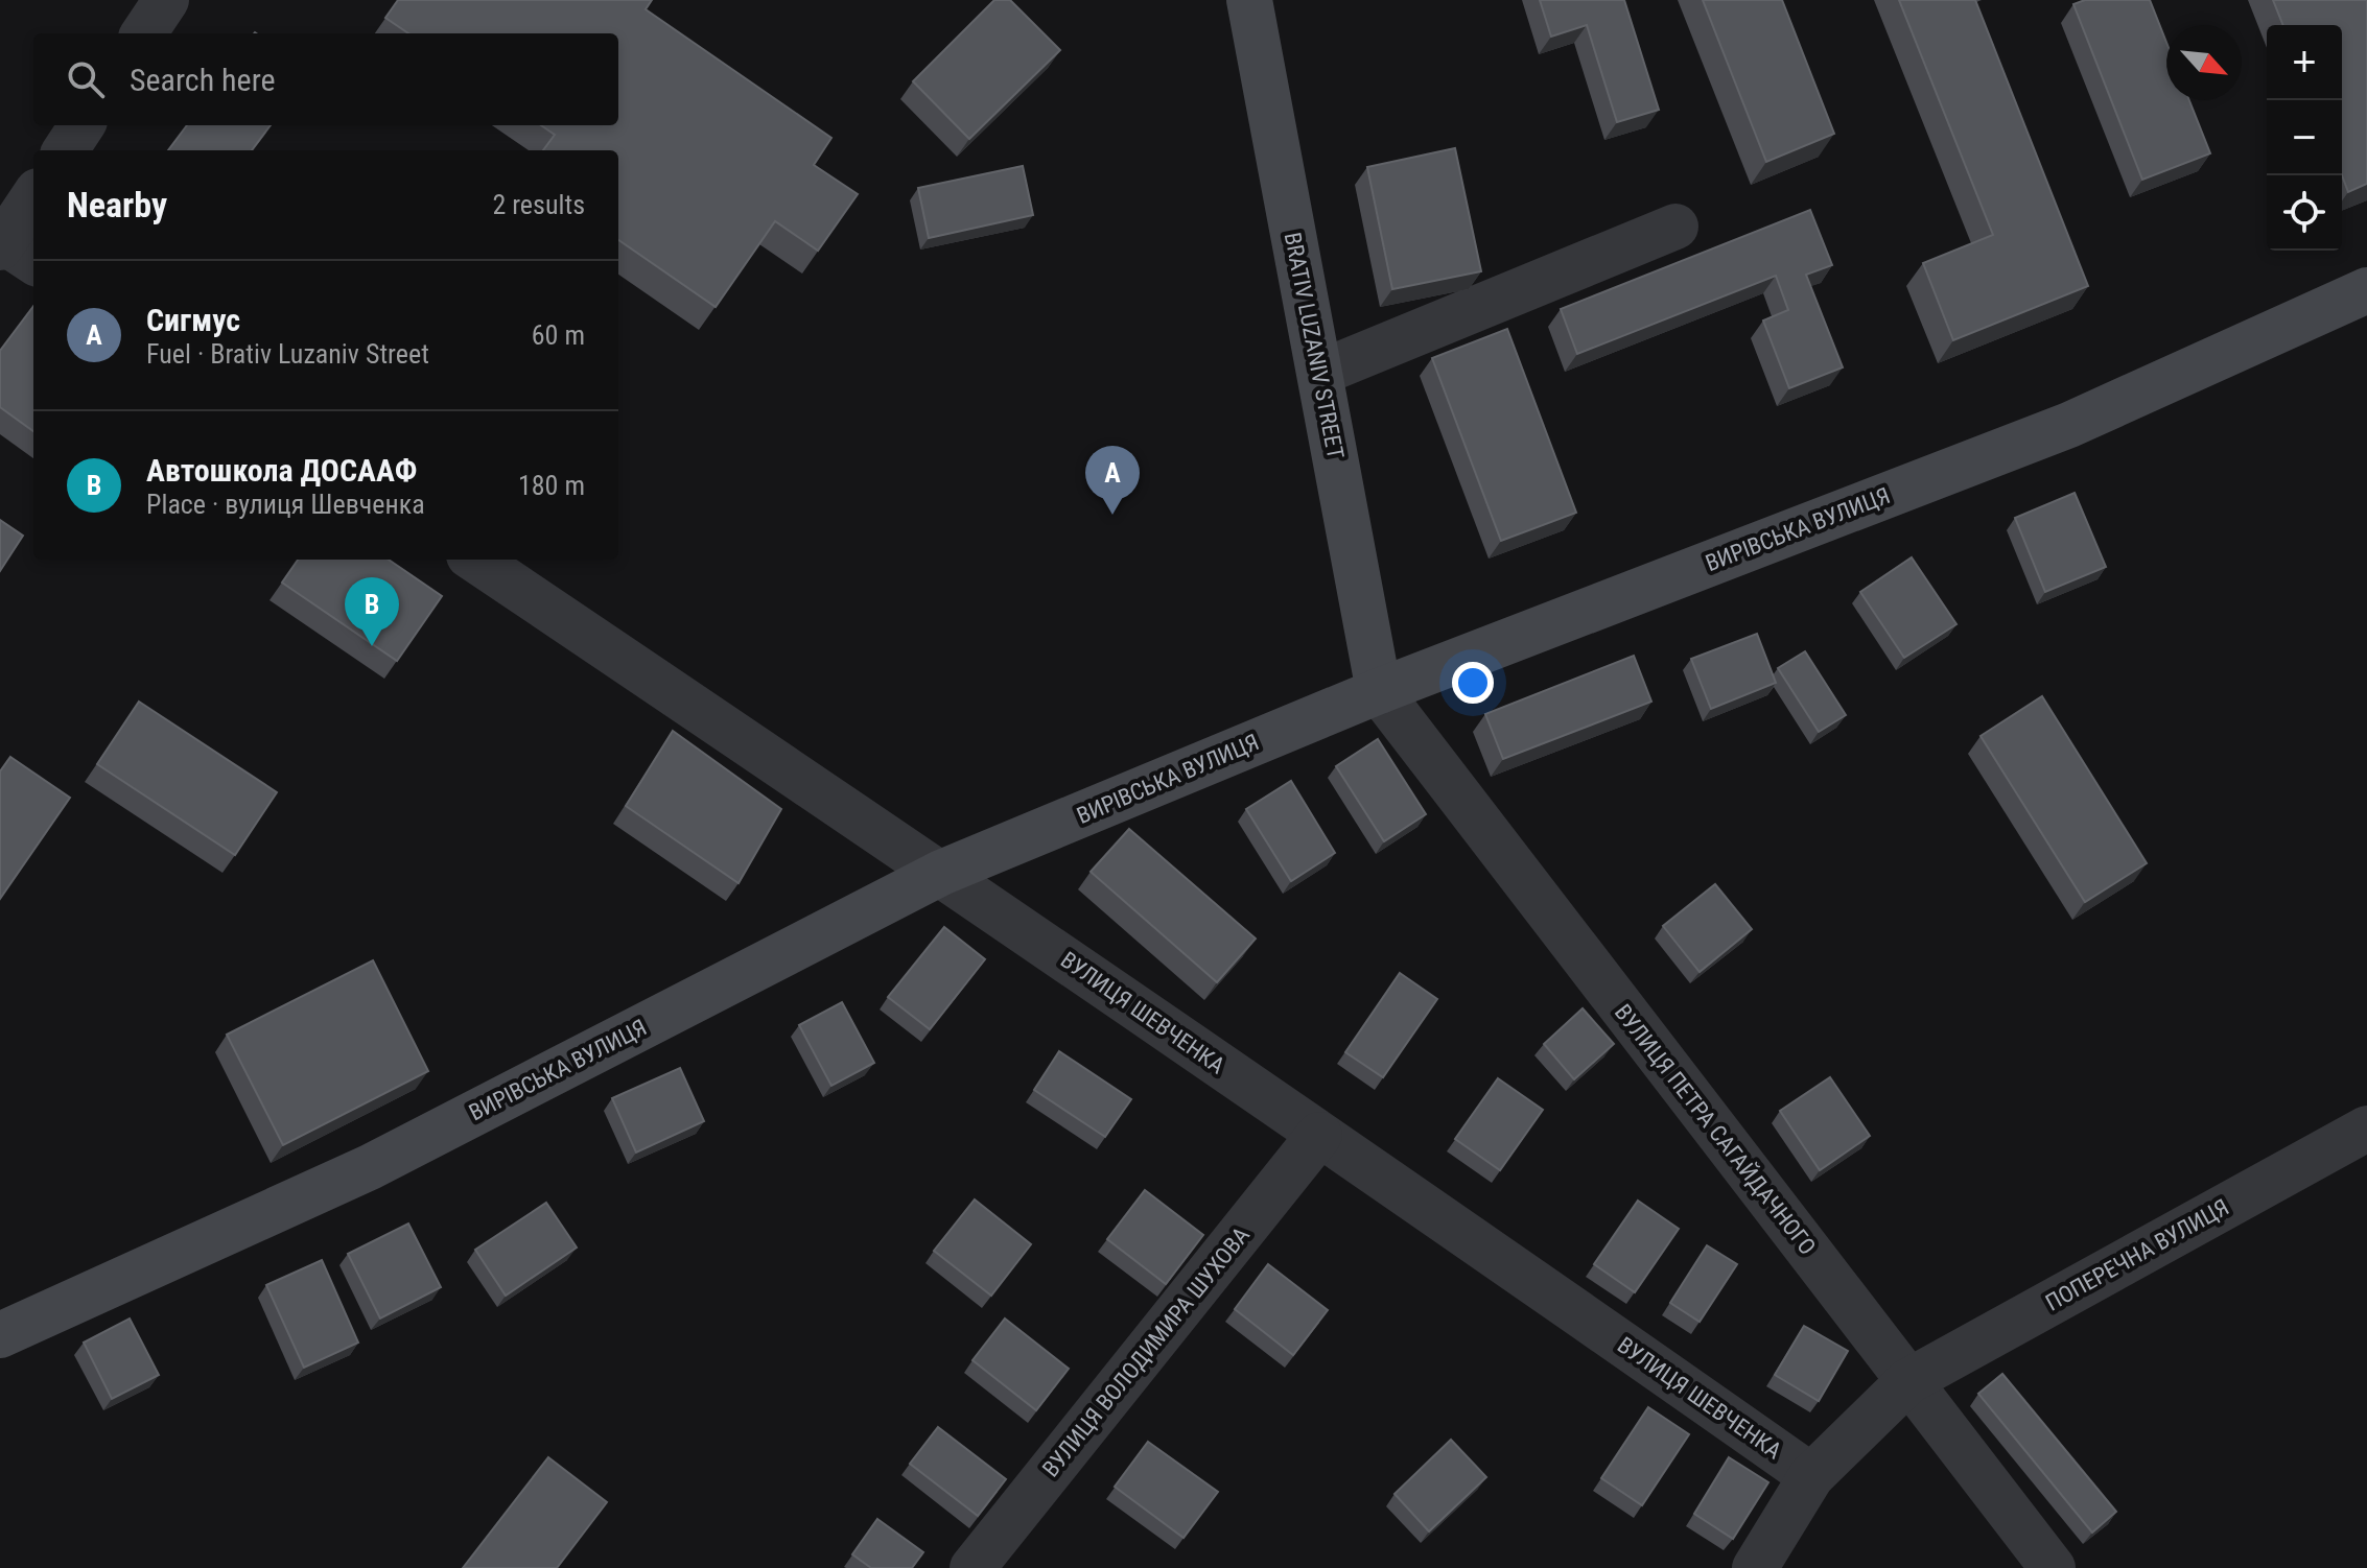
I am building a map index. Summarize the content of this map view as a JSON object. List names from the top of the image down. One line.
{"streets":{"main road":["BRATIV LUZANIV STREET","ВИРІВСЬКА ВУЛИЦЯ"],"street":["ВУЛИЦЯ ШЕВЧЕНКА","ВУЛИЦЯ ПЕТРА САГАЙДАЧНОГО","ПОПЕРЕЧНА ВУЛИЦЯ","ВУЛИЦЯ ВОЛОДИМИРА ШУХОВА"]},"crossings":[["BRATIV LUZANIV STREET","ВИРІВСЬКА ВУЛИЦЯ"],["BRATIV LUZANIV STREET","ВУЛИЦЯ ПЕТРА САГАЙДАЧНОГО"],["ВИРІВСЬКА ВУЛИЦЯ","ВУЛИЦЯ ШЕВЧЕНКА"],["ВИРІВСЬКА ВУЛИЦЯ","ВУЛИЦЯ ПЕТРА САГАЙДАЧНОГО"],["ВУЛИЦЯ ШЕВЧЕНКА","ПОПЕРЕЧНА ВУЛИЦЯ"],["ВУЛИЦЯ ШЕВЧЕНКА","ВУЛИЦЯ ВОЛОДИМИРА ШУХОВА"],["ВУЛИЦЯ ПЕТРА САГАЙДАЧНОГО","ПОПЕРЕЧНА ВУЛИЦЯ"]],"north":"bottom right","page":{"map_buttons":["+","−"],"search":"Search here","heading":["Nearby","2 results"],"list":[{"mark":"A","name":"Сигмус","note":"Fuel · Brativ Luzaniv Street","value":"60 m"},{"mark":"B","name":"Автошкола ДОСААФ","note":"Place · вулиця Шевченка","value":"180 m"}],"pins":["A","B"]}}
